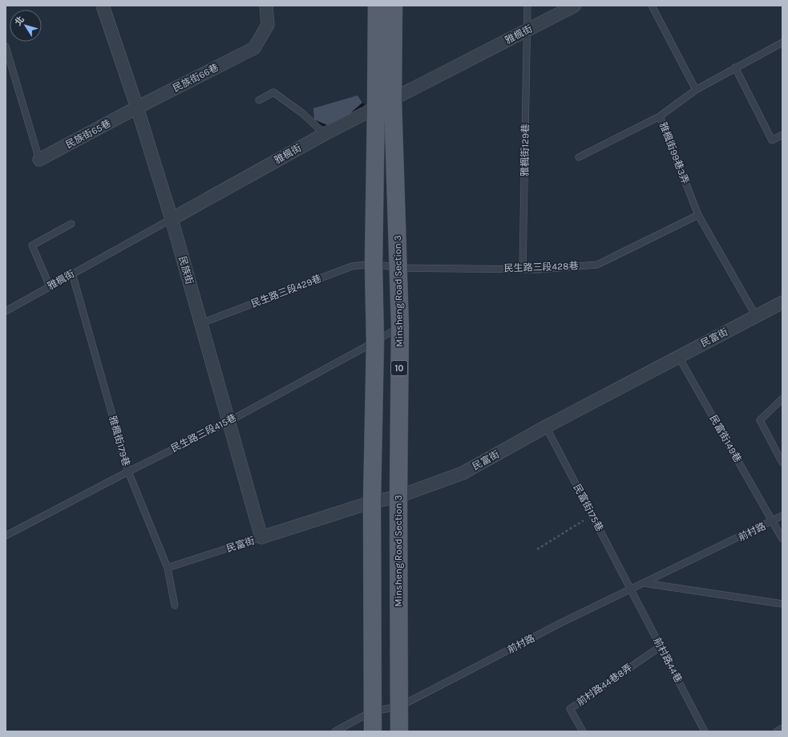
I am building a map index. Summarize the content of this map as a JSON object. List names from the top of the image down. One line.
{"streets":{"main road":["Minsheng Road Section 3","10"],"street":["雅楓街","民族街66巷","民族街65巷","民族街","民富街"],"lane":["雅楓街129巷","雅楓街99巷3弄","民生路三段428巷","民生路三段429巷","民生路三段415巷","民富街149巷","雅楓街179巷","民富街175巷","前村路","前村路44巷","前村路44巷8弄"]},"crossings":[["雅楓街","雅楓街129巷"],["雅楓街","民族街"],["雅楓街","Minsheng Road Section 3"],["雅楓街","雅楓街179巷"],["民族街66巷","民族街65巷"],["民族街66巷","民族街"],["民族街65巷","民族街"],["雅楓街129巷","民生路三段428巷"],["雅楓街99巷3弄","民生路三段428巷"],["雅楓街99巷3弄","民富街"],["民生路三段428巷","民生路三段429巷"],["民生路三段428巷","Minsheng Road Section 3"],["民族街","民生路三段429巷"],["民族街","民富街"],["民族街","民生路三段415巷"],["Minsheng Road Section 3","民富街"],["Minsheng Road Section 3","民生路三段415巷"],["Minsheng Road Section 3","前村路"],["民富街","民富街149巷"],["民富街","雅楓街179巷"],["民富街","民富街175巷"],["民生路三段415巷","雅楓街179巷"],["民富街149巷","前村路"],["民富街175巷","前村路"],["民富街175巷","前村路44巷"],["前村路","前村路44巷"],["前村路44巷","前村路44巷8弄"]],"north":"top left"}
